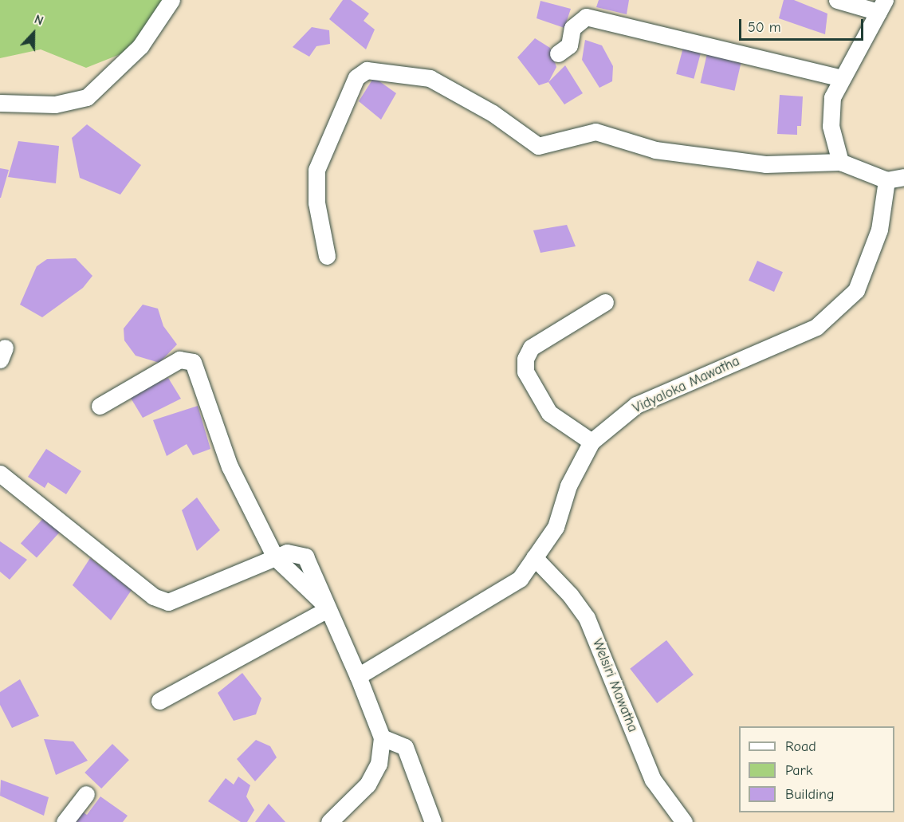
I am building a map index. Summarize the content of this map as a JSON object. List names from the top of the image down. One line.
{"streets":{"street":["Vidyaloka Mawatha","Welsiri Mawatha"]},"crossings":[["Vidyaloka Mawatha","Welsiri Mawatha"]],"legend":["Road","Park","Building"],"scale_bar":"50 m","north":"top"}
